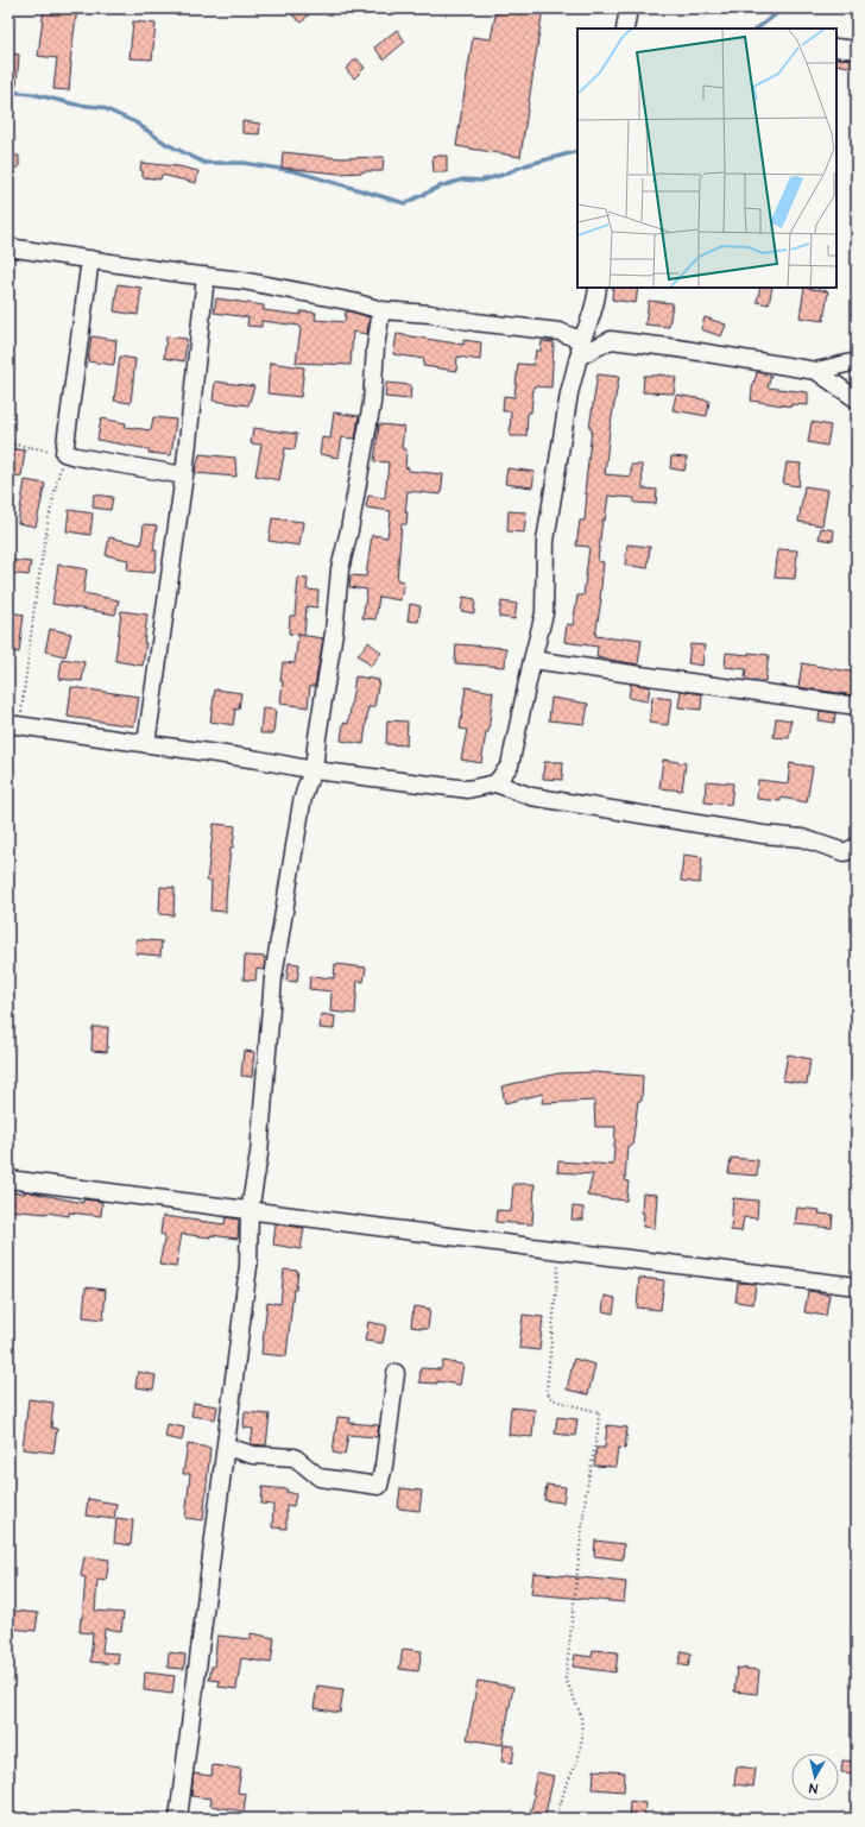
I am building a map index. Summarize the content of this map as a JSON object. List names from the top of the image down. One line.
{"north":"bottom"}
